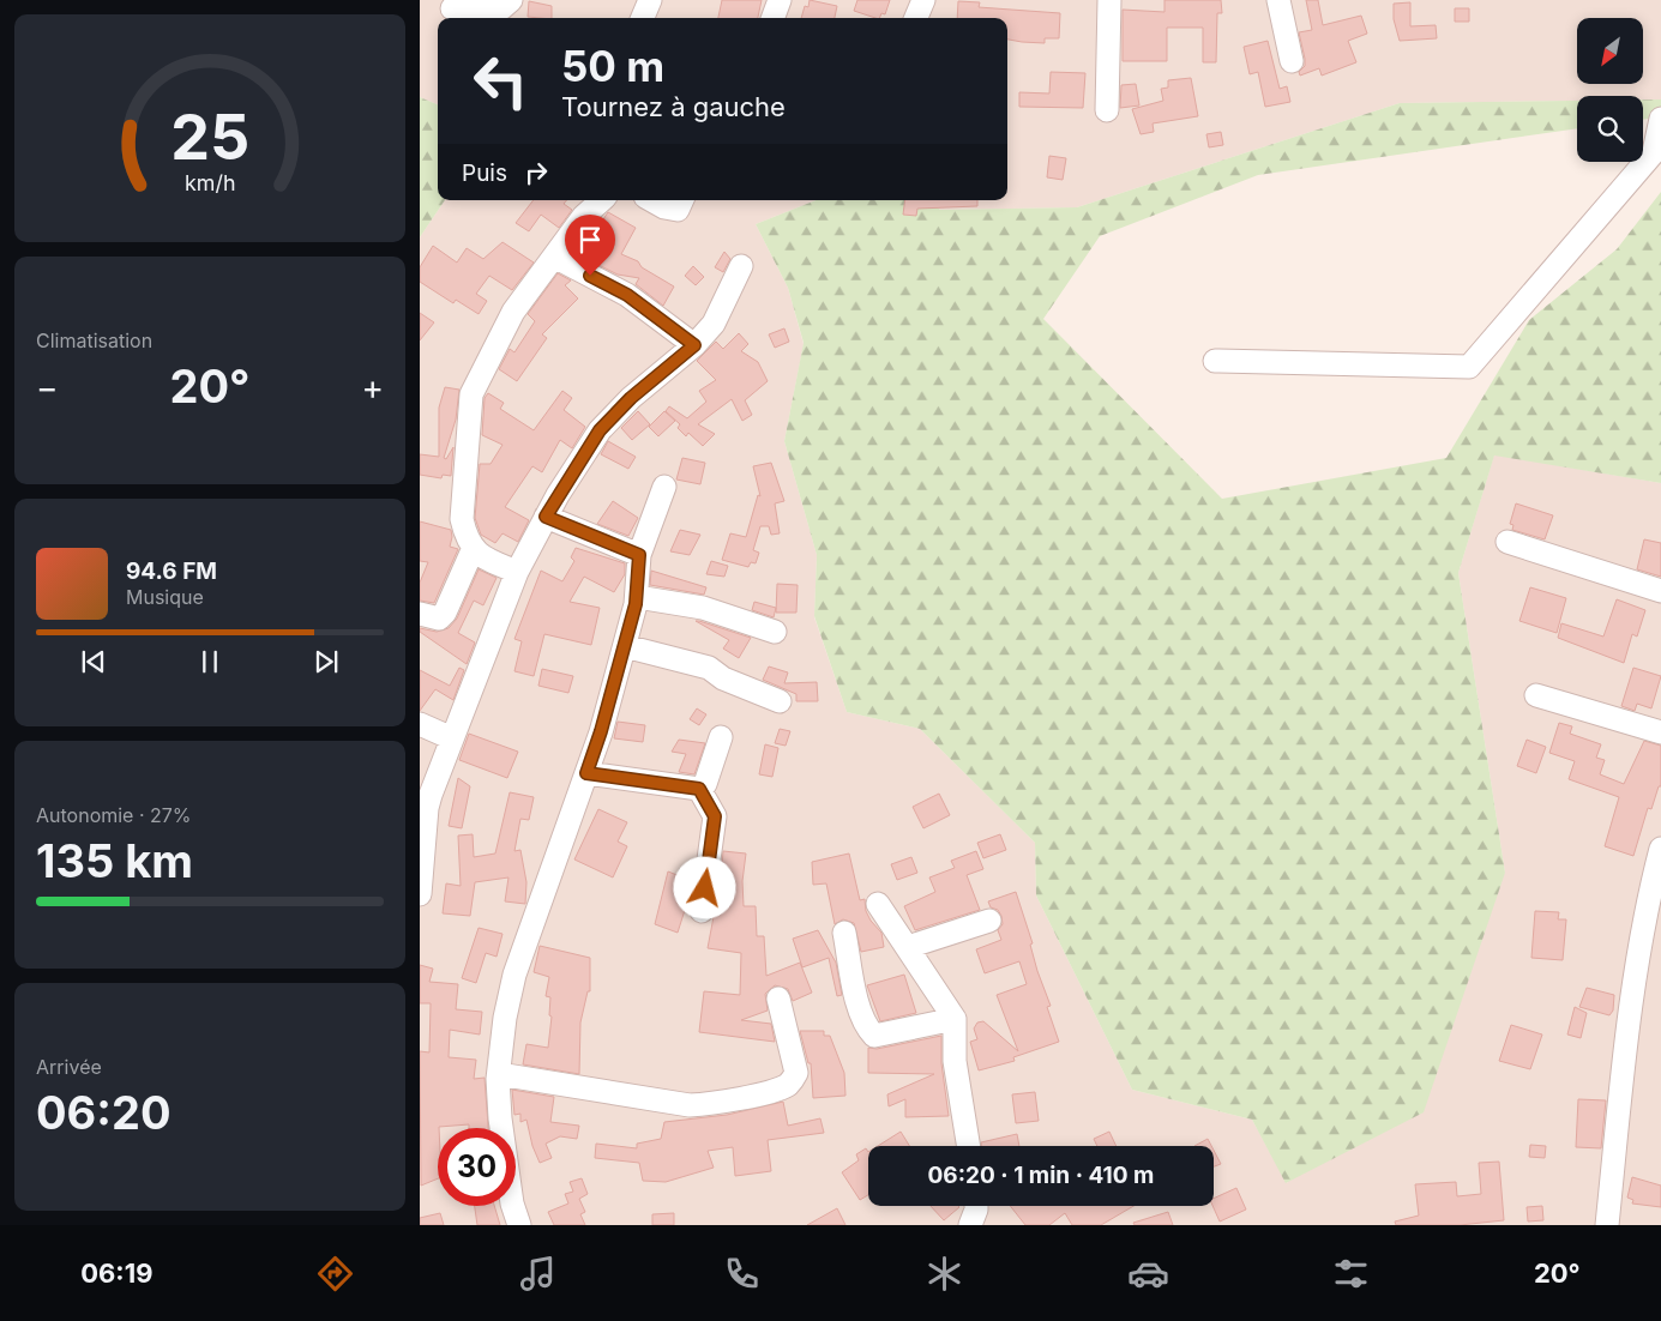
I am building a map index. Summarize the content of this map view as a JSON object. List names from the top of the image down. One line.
{"north":"bottom left","page":{"turn":["50 m","Tournez à gauche"],"then":"Puis","tile":["Climatisation",["Autonomie · 27%","135 km"],["Arrivée","06:20"]],"heat":["−","20°","+"],"song":["94.6 FM","Musique"],"limit":"30","trip":"06:20 · 1 min · 410 m","tabs":["06:19","20°"],"gauge":["25","km/h"]}}
